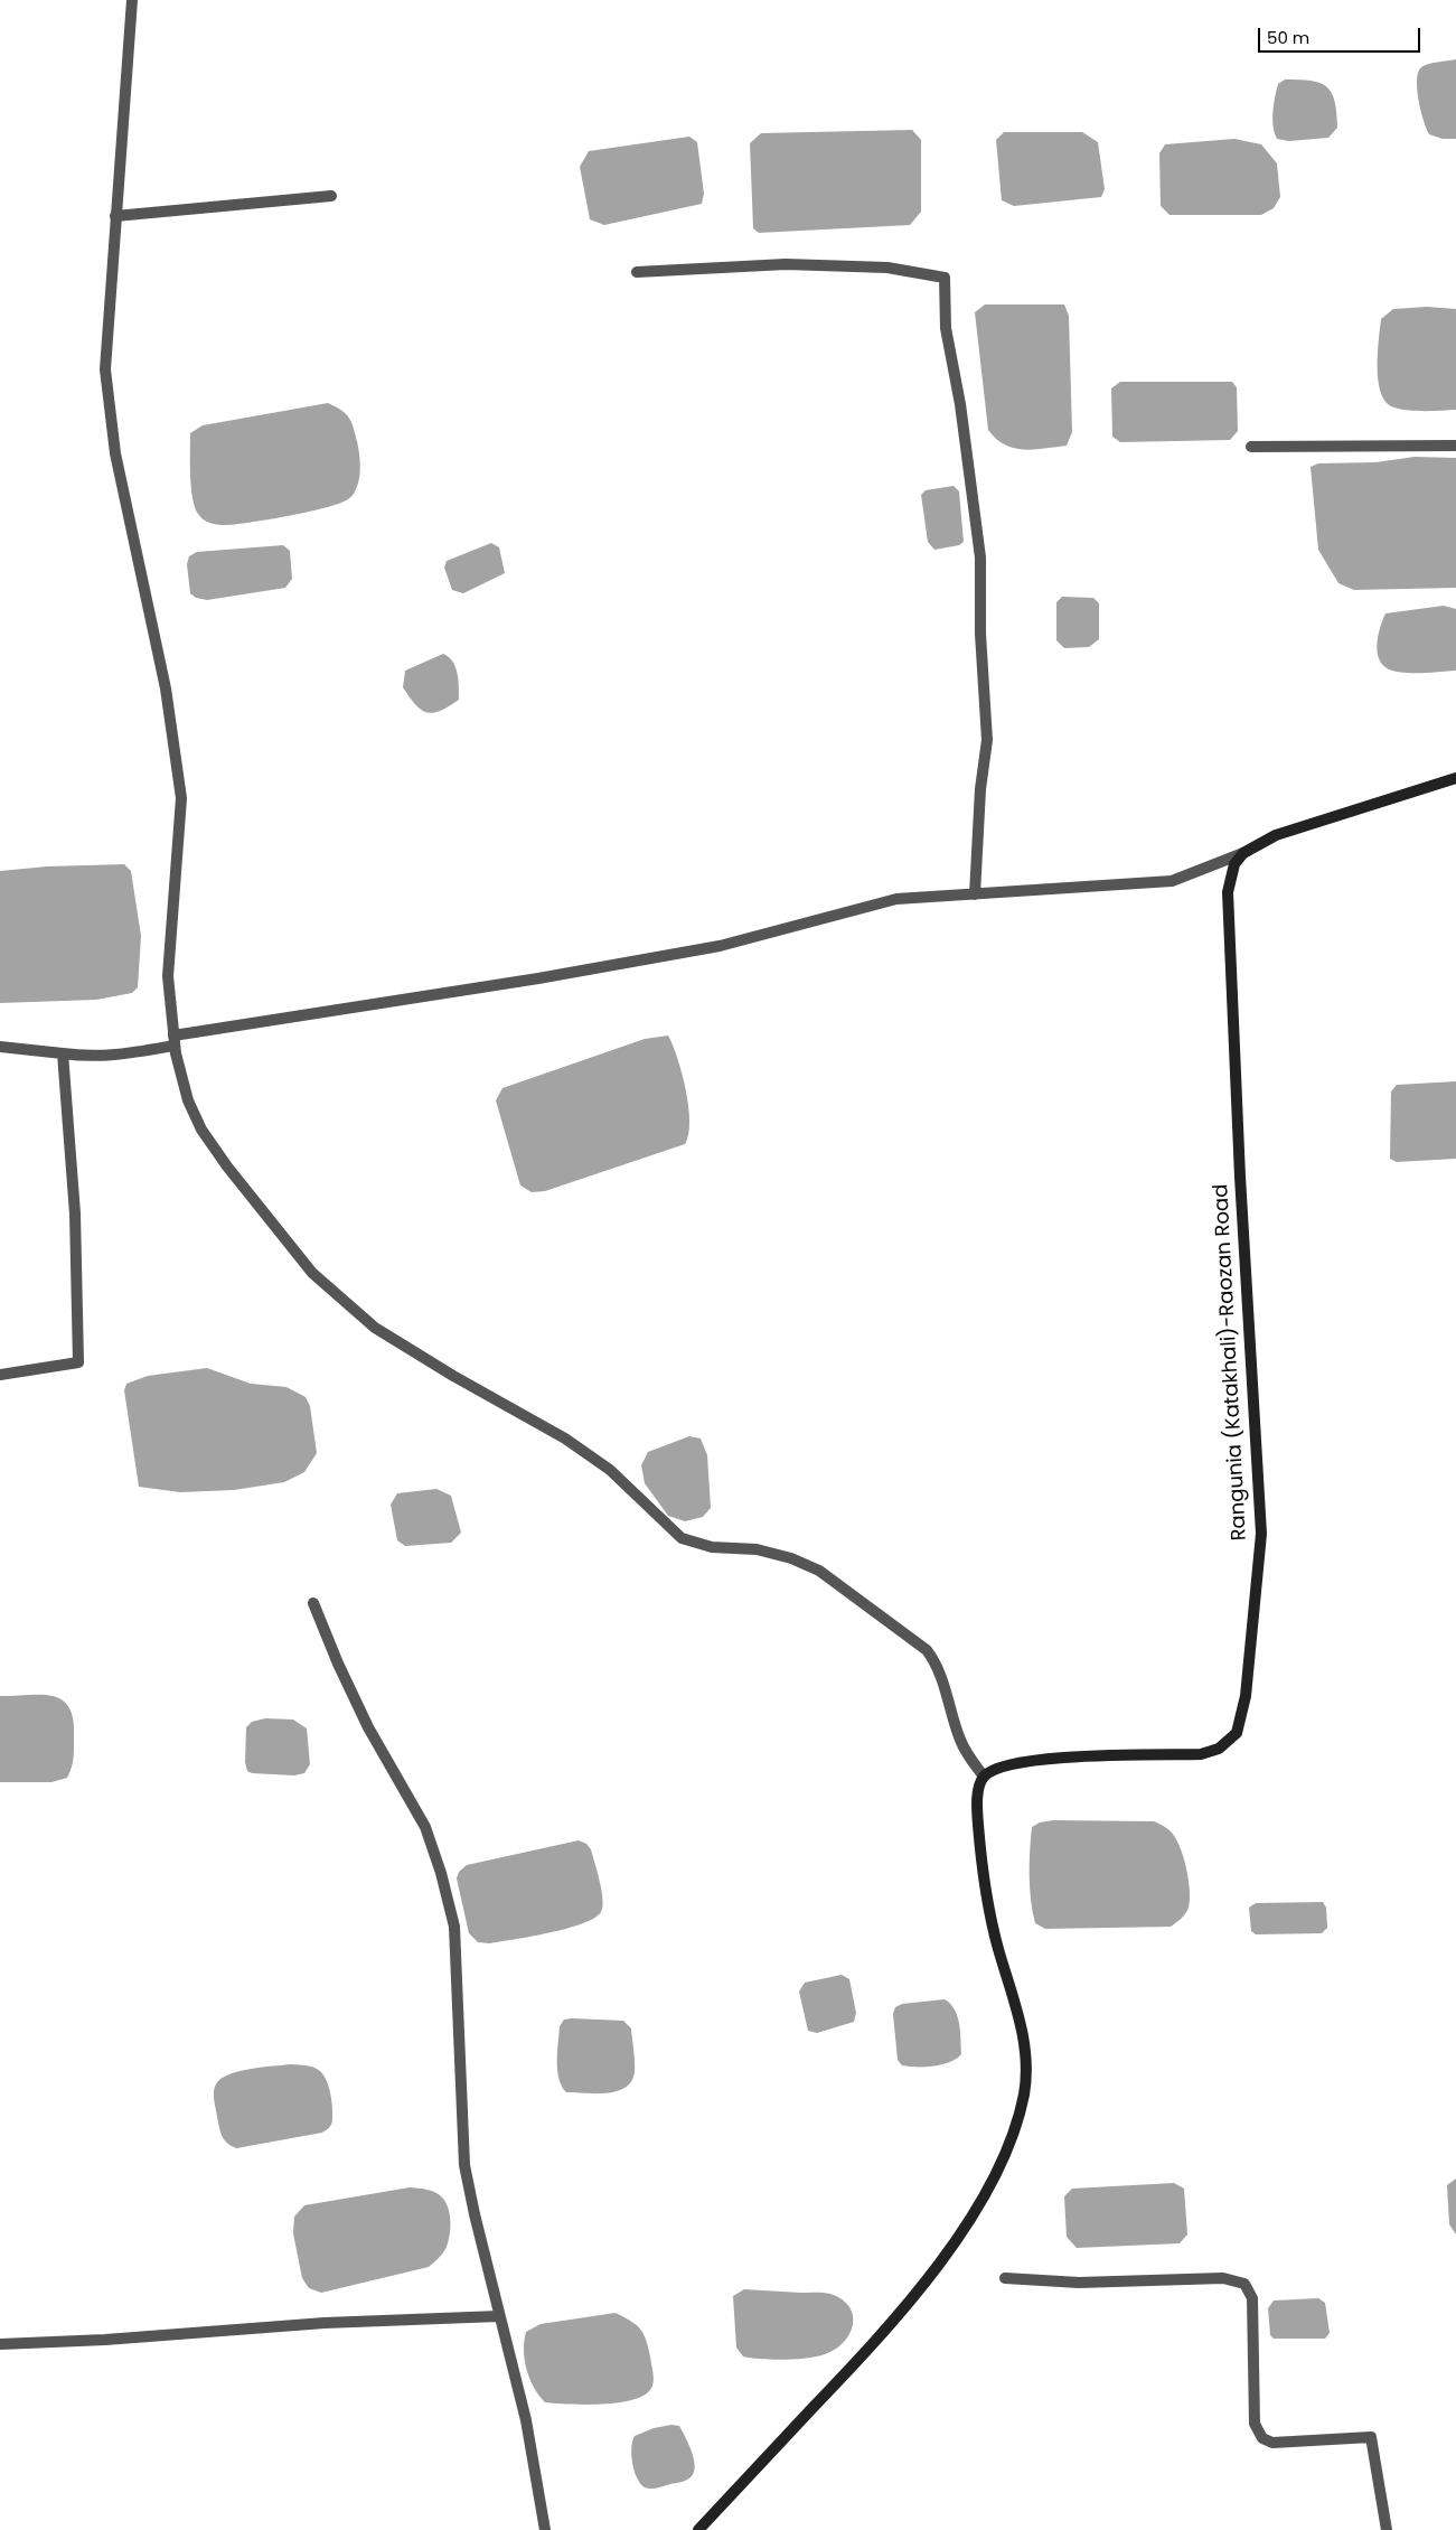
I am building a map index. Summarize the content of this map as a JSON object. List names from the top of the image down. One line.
{"streets":{"main road":["Rangunia (Katakhali)-Raozan Road"]},"scale_bar":"50 m"}
